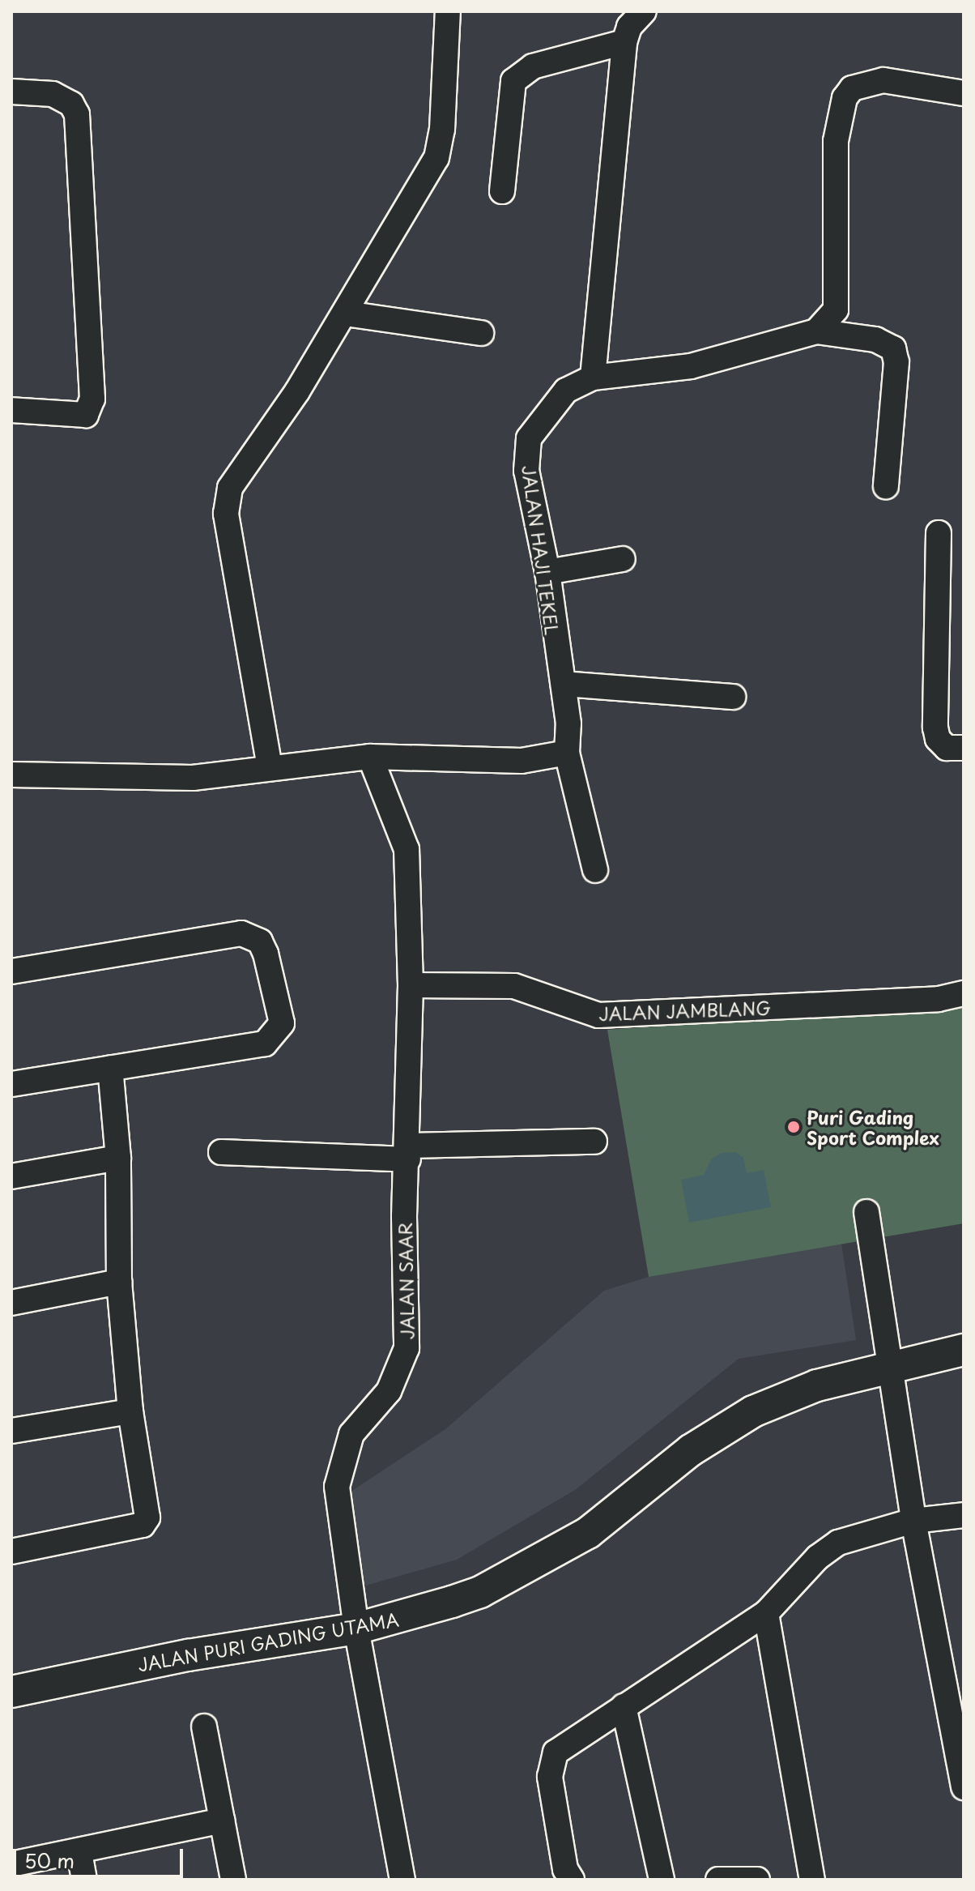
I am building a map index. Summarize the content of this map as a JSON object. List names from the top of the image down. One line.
{"streets":{"street":["JALAN HAJI TEKEL","JALAN JAMBLANG","JALAN SAAR","JALAN PURI GADING UTAMA"]},"crossings":[["JALAN JAMBLANG","JALAN SAAR"],["JALAN SAAR","JALAN PURI GADING UTAMA"]],"places":["Puri Gading Sport Complex"],"scale_bar":"50 m"}
